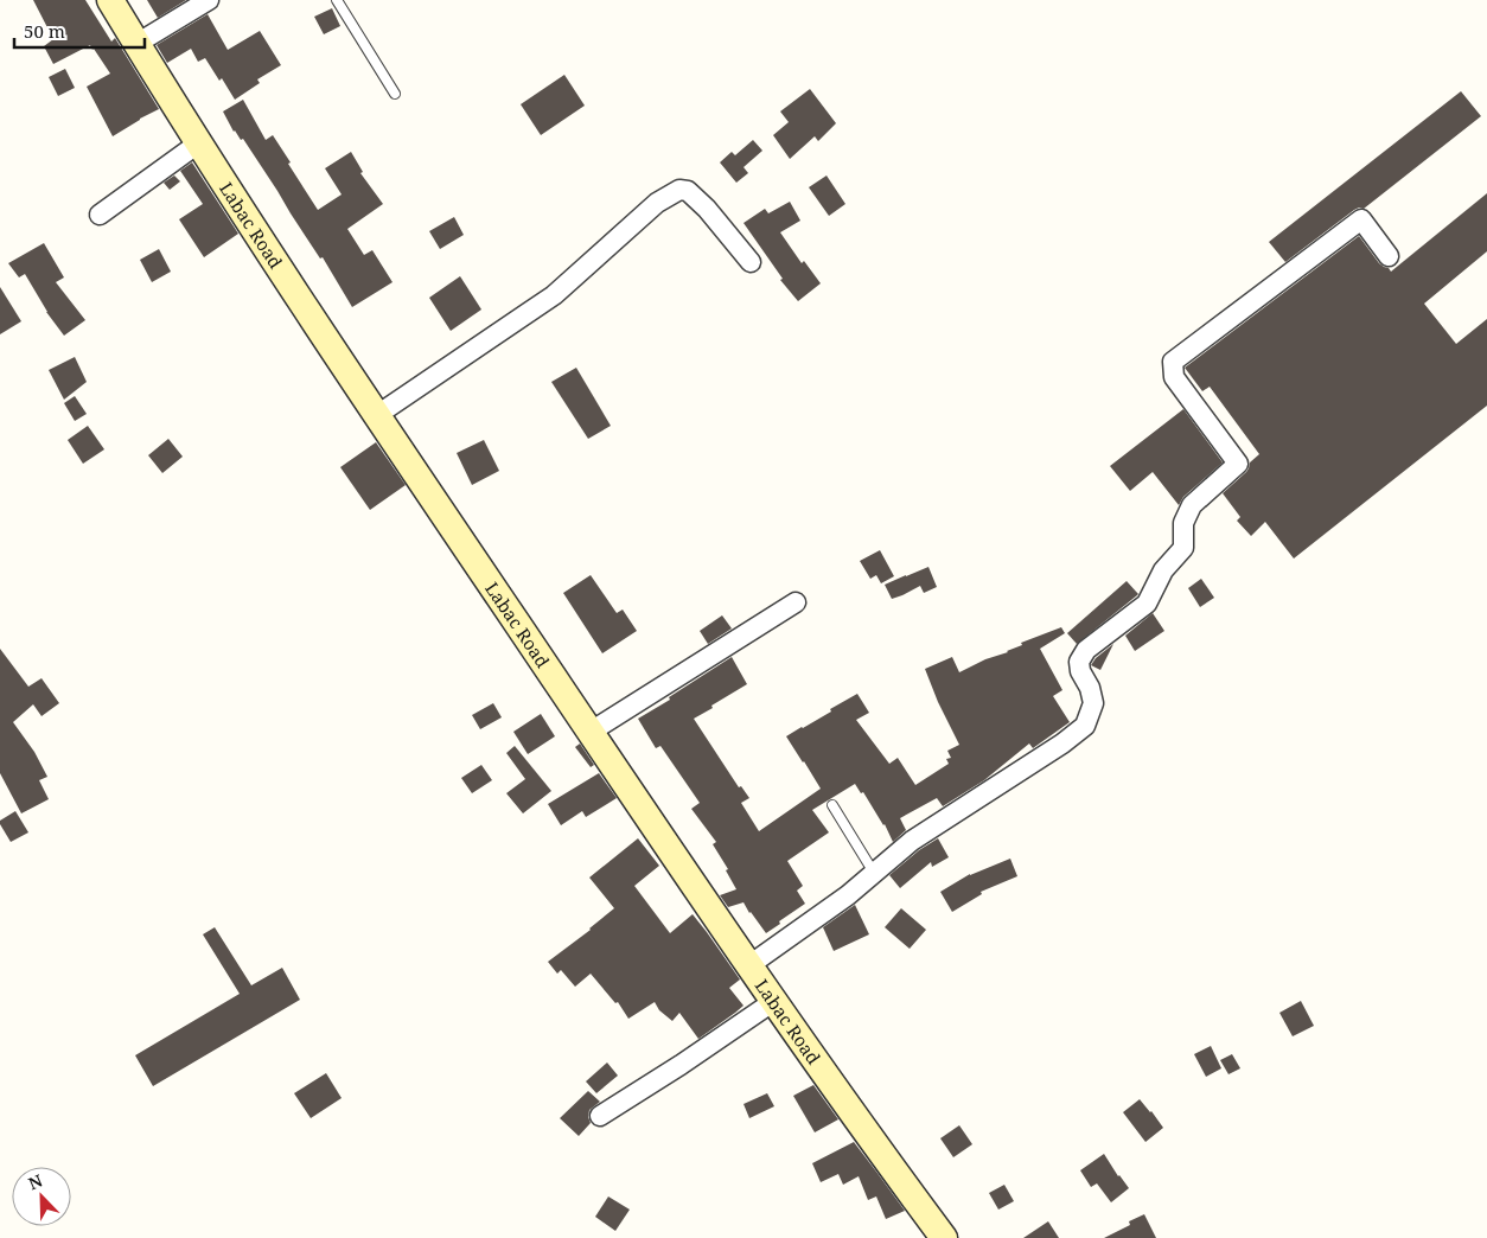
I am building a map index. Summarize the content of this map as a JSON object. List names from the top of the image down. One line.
{"streets":{"street":["Labac Road"]},"scale_bar":"50 m","north":"top left"}
